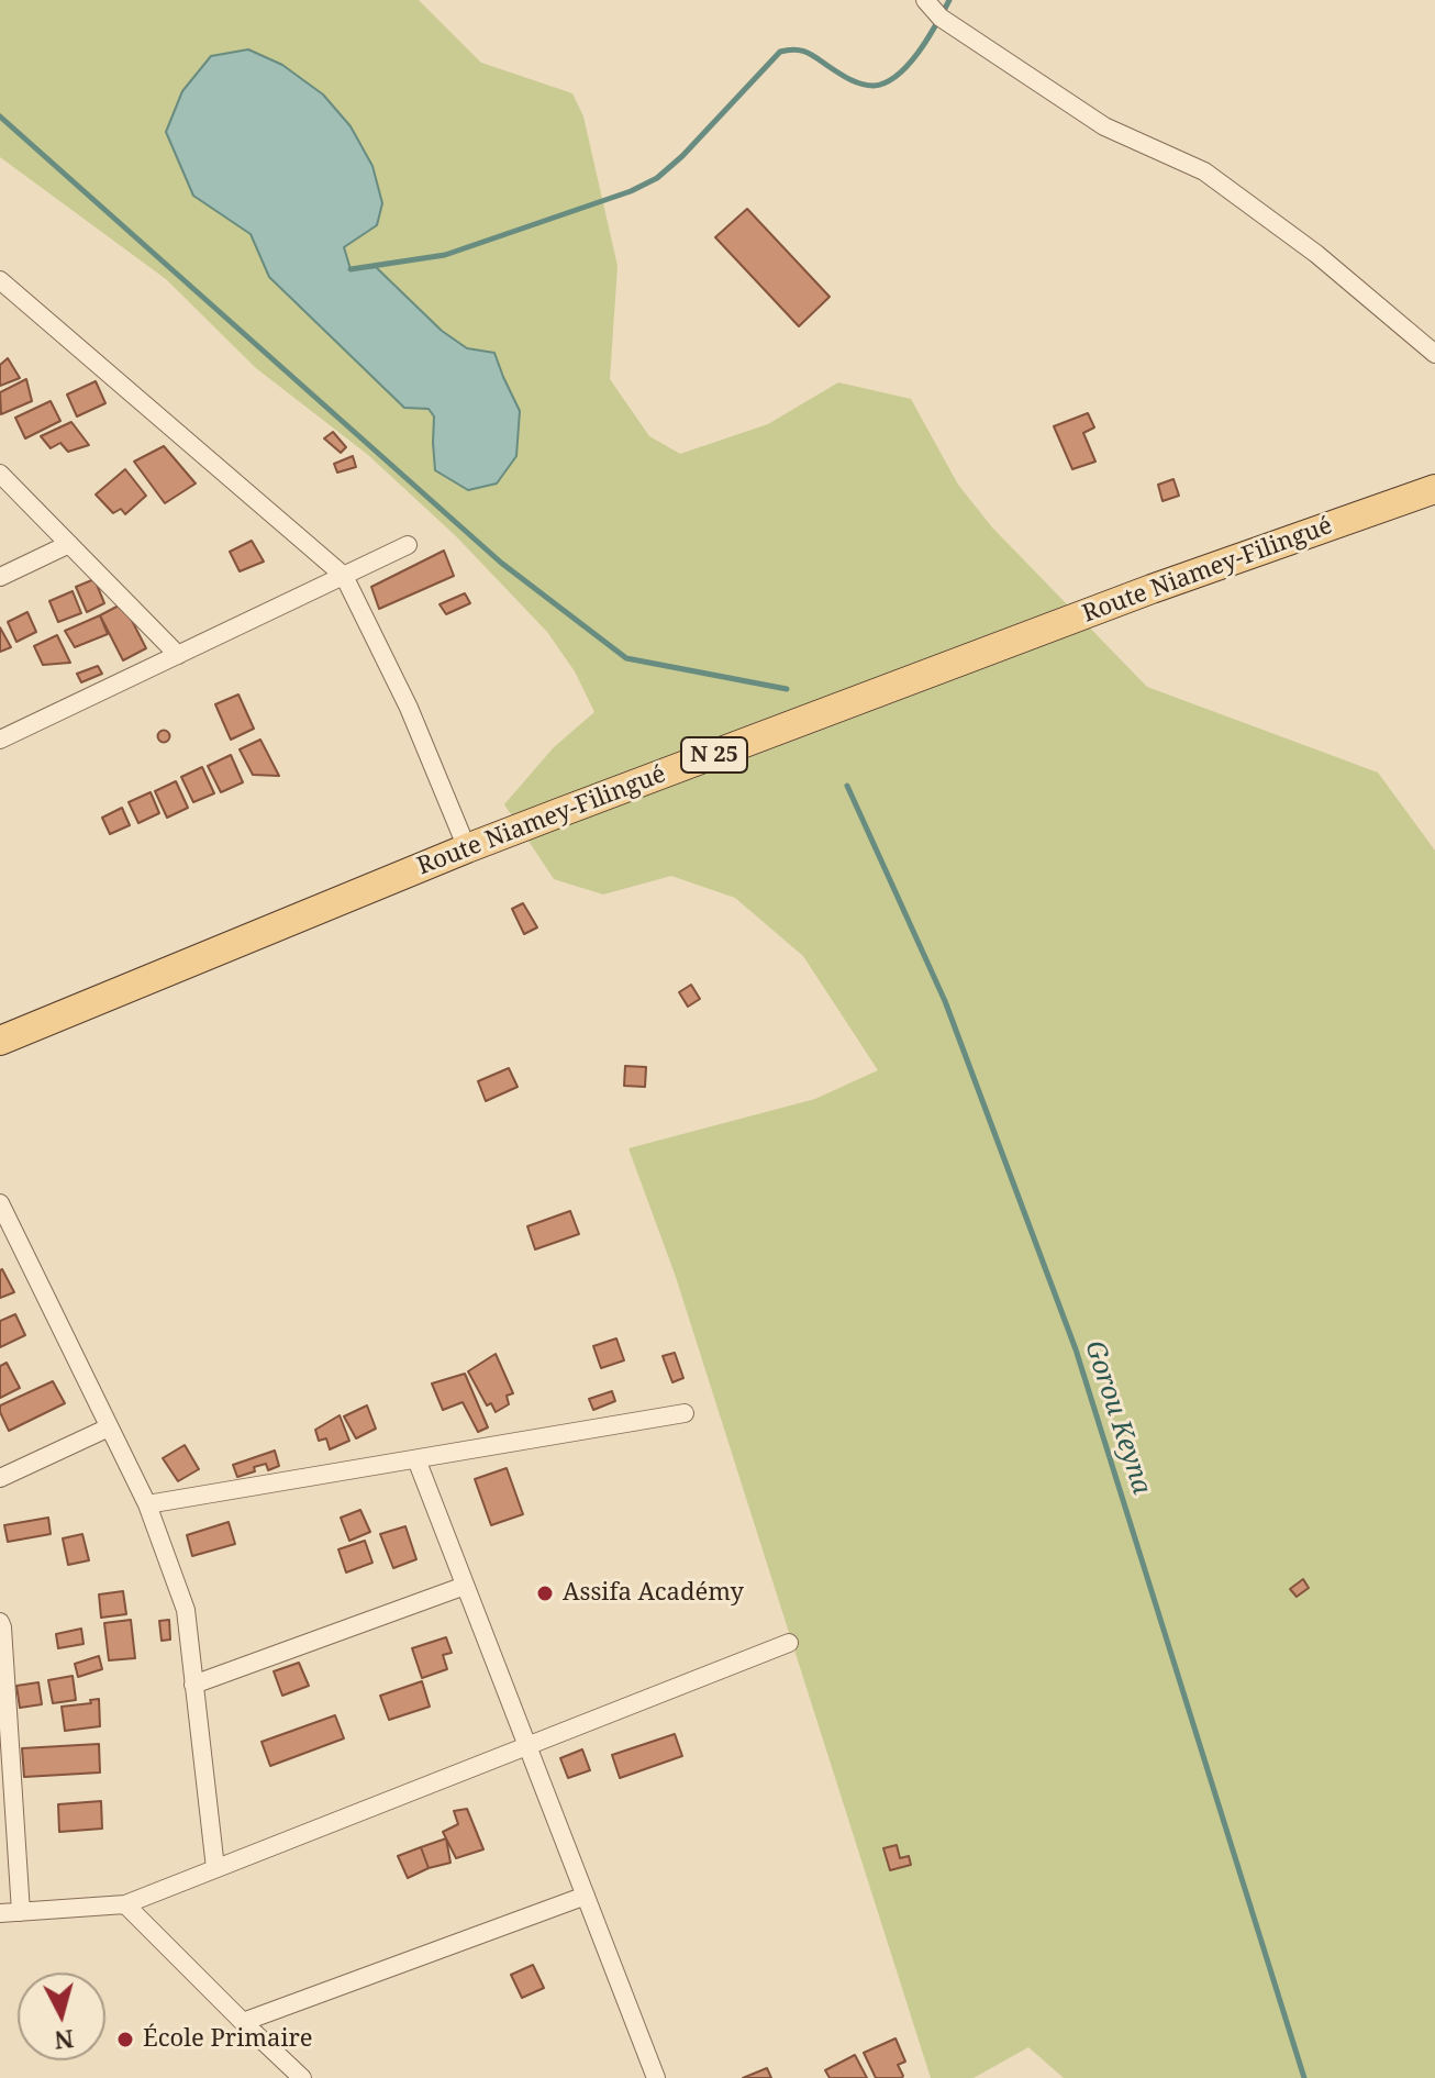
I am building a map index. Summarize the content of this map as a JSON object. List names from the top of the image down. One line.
{"streets":{"main road":["Route Niamey-Filingué","N 25"]},"water":["Gorou Keyna"],"places":["Assifa Académy","École Primaire"],"north":"bottom"}
